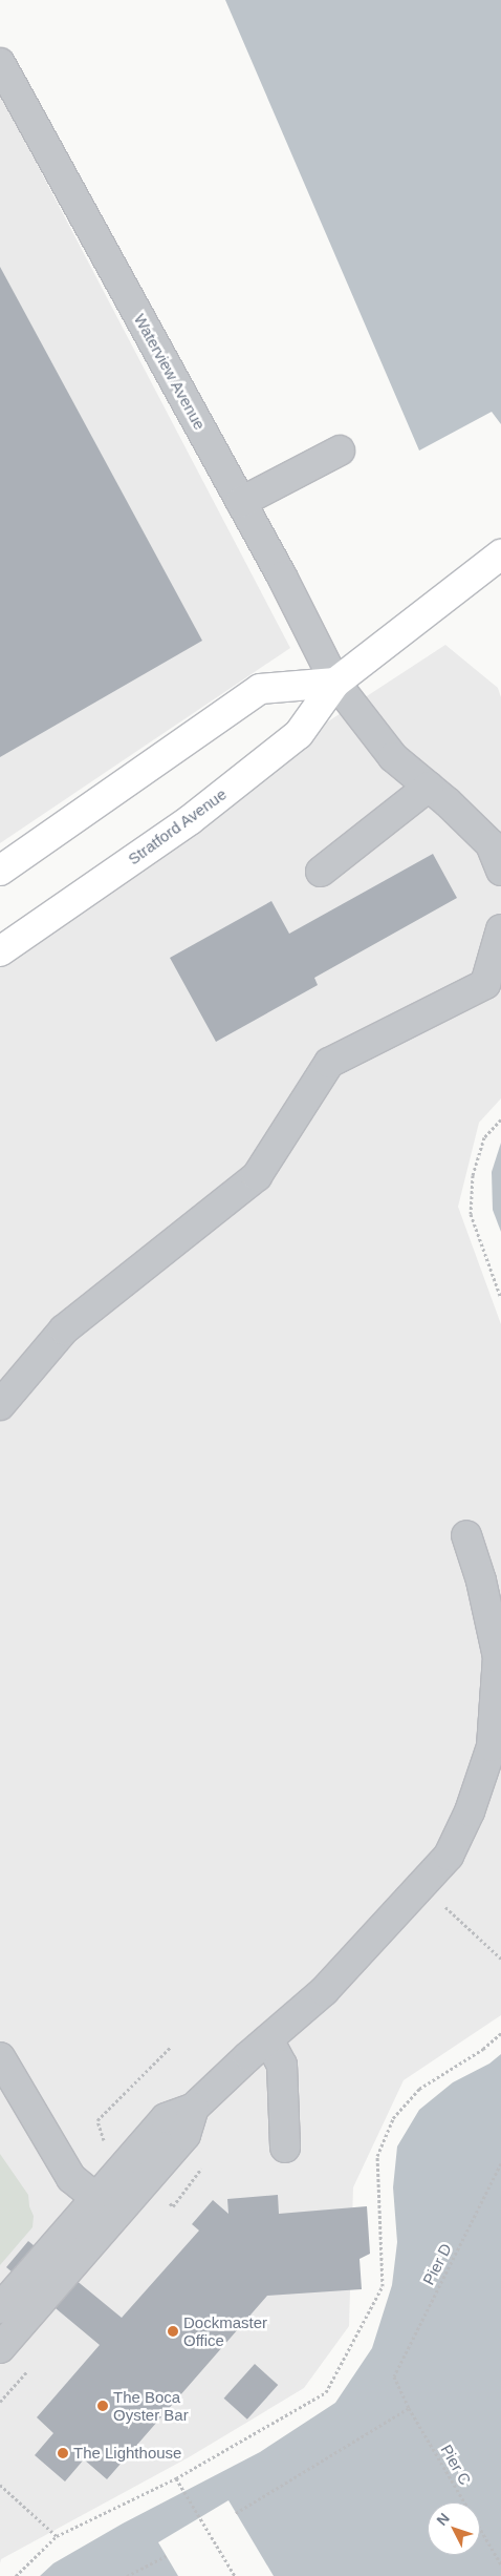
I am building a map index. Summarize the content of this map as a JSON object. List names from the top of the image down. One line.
{"streets":{"main road":["Stratford Avenue"],"street":["Waterview Avenue"],"path":["Pier D","Pier C"]},"crossings":[["Waterview Avenue","Stratford Avenue"],["Pier D","Pier C"]],"places":["Dockmaster Office","The Boca Oyster Bar","The Lighthouse"],"north":"top left"}
